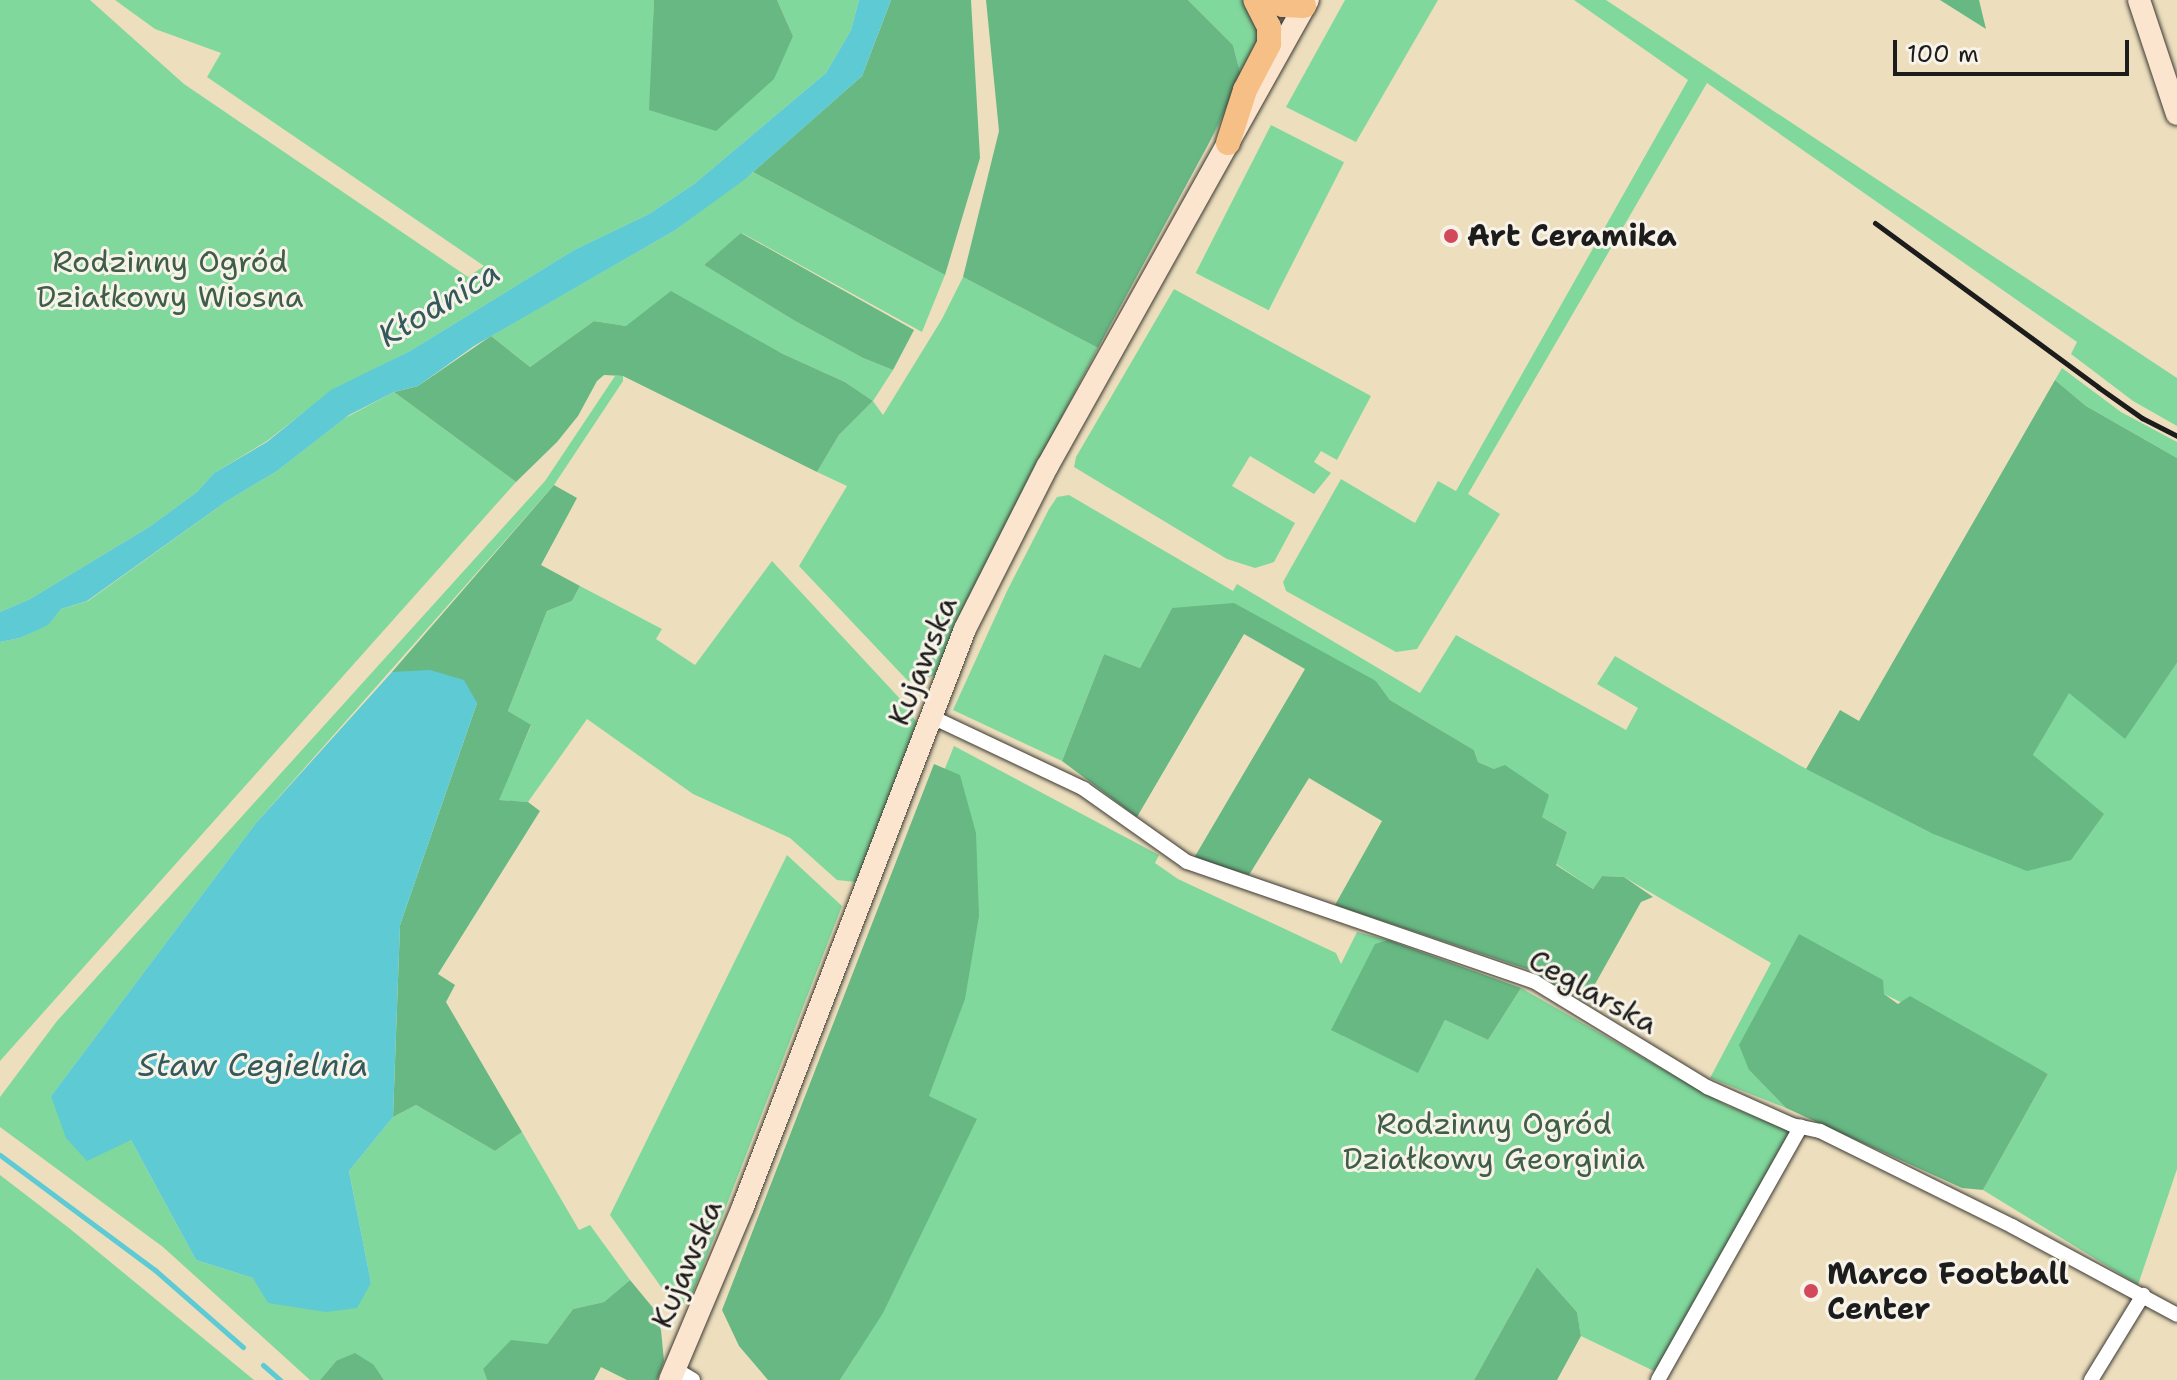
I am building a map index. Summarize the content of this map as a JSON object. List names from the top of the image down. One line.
{"streets":{"street":["Kujawska","Ceglarska"]},"crossings":[["Kujawska","Ceglarska"]],"water":["Kłodnica","Staw Cegielnia"],"parks":["Rodzinny Ogród Działkowy Wiosna","Rodzinny Ogród Działkowy Georginia"],"places":["Art Ceramika","Marco Football Center"],"scale_bar":"100 m"}
